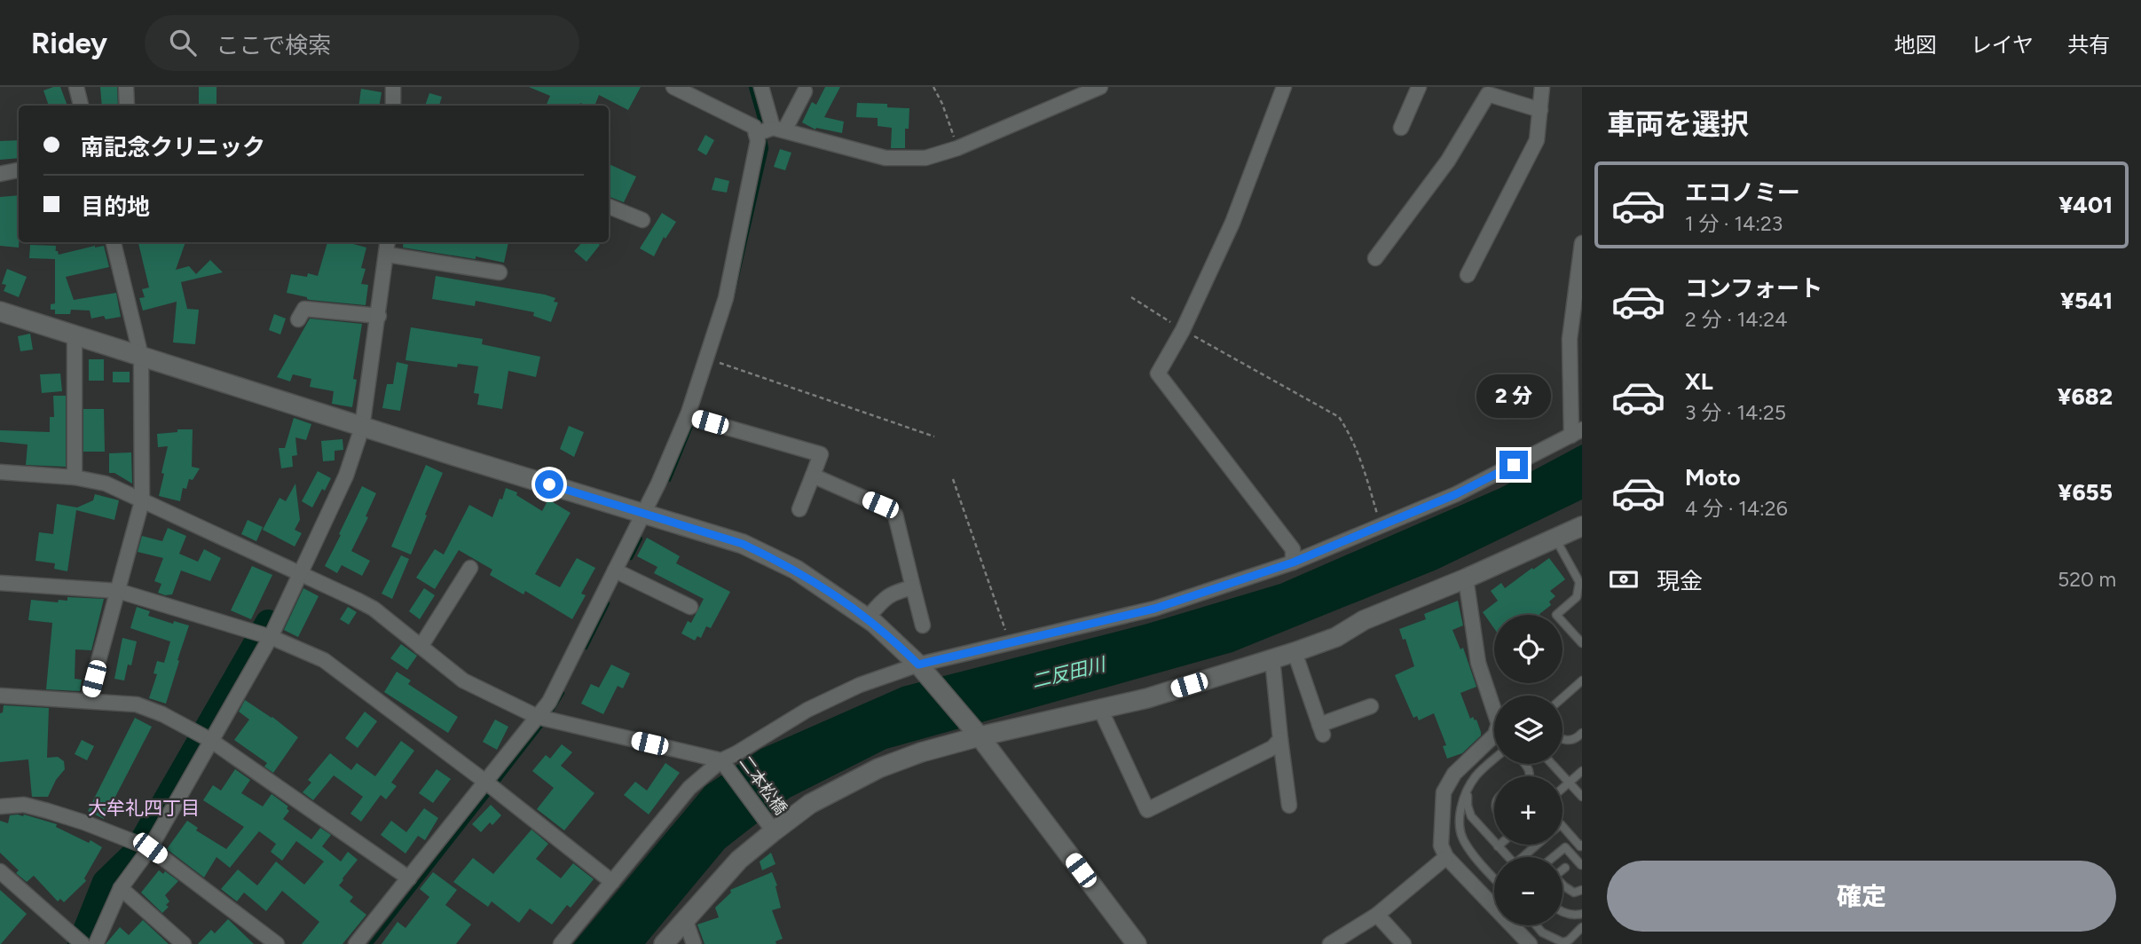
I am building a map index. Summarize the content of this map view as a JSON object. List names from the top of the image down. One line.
{"streets":{"street":["二本松橋"]},"districts":["大牟礼四丁目"],"water":["二反田川"],"page":{"header":"Ridey","search":"ここで検索","nav":["地図","レイヤ","共有"],"heading":"車両を選択","banner":["南記念クリニック","目的地"],"list":[{"name":"エコノミー","note":"1 分 · 14:23","value":"¥401"},{"name":"コンフォート","note":"2 分 · 14:24","value":"¥541"},{"name":"XL","note":"3 分 · 14:25","value":"¥682"},{"name":"Moto","note":"4 分 · 14:26","value":"¥655"}],"bubble":"2 分","pay":["現金","520 m"],"map_buttons":["+","−"],"buttons":"確定"}}
